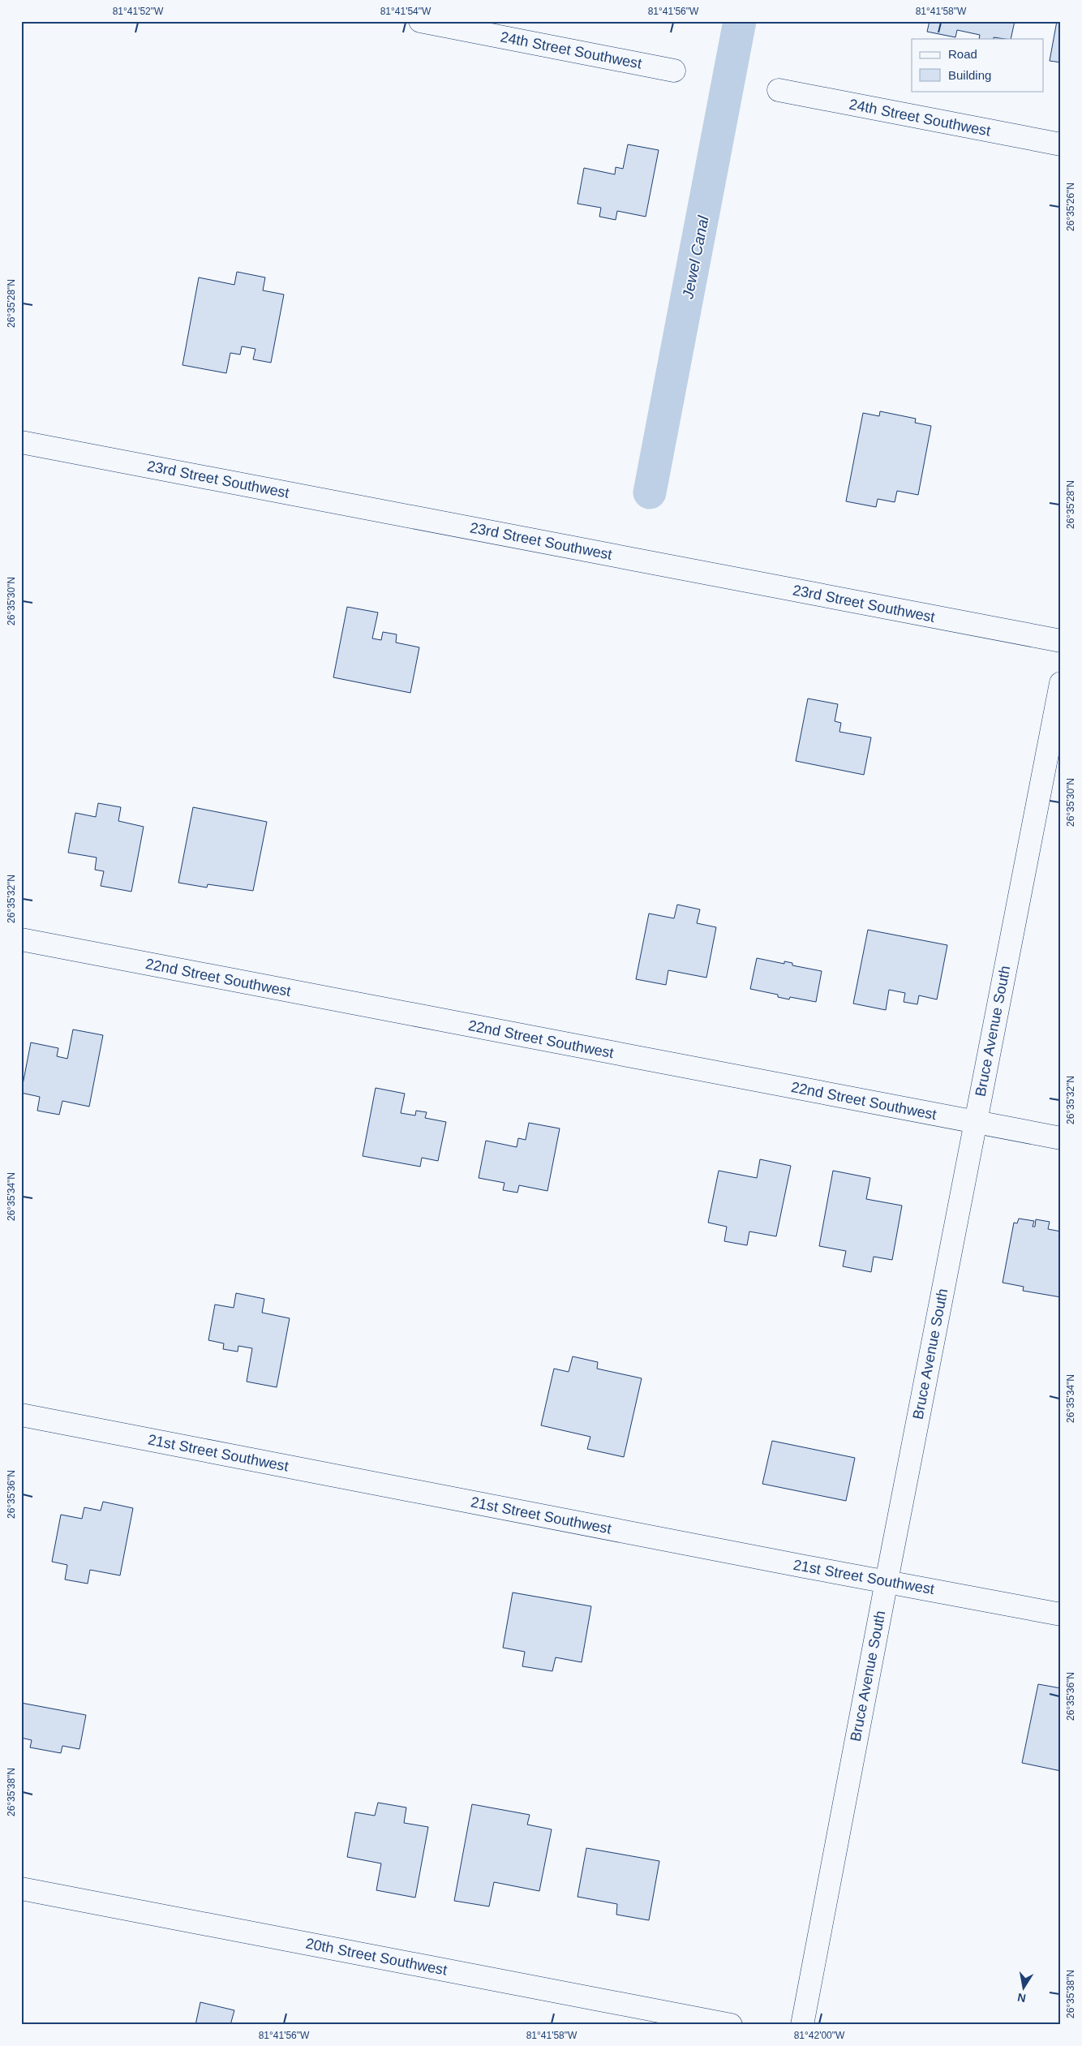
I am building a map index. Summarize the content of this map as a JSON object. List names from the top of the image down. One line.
{"streets":{"street":["24th Street Southwest","23rd Street Southwest","22nd Street Southwest","Bruce Avenue South","21st Street Southwest","20th Street Southwest"]},"crossings":[["22nd Street Southwest","Bruce Avenue South"],["Bruce Avenue South","21st Street Southwest"]],"water":["Jewel Canal"],"legend":["Road","Building"],"north":"bottom","coordinates":["81°41'52\"W","81°41'54\"W","81°41'56\"W","81°41'58\"W","26°35'26\"N","26°35'28\"N","26°35'30\"N","26°35'32\"N","26°35'34\"N","26°35'36\"N","26°35'38\"N","81°42'00\"W"]}
